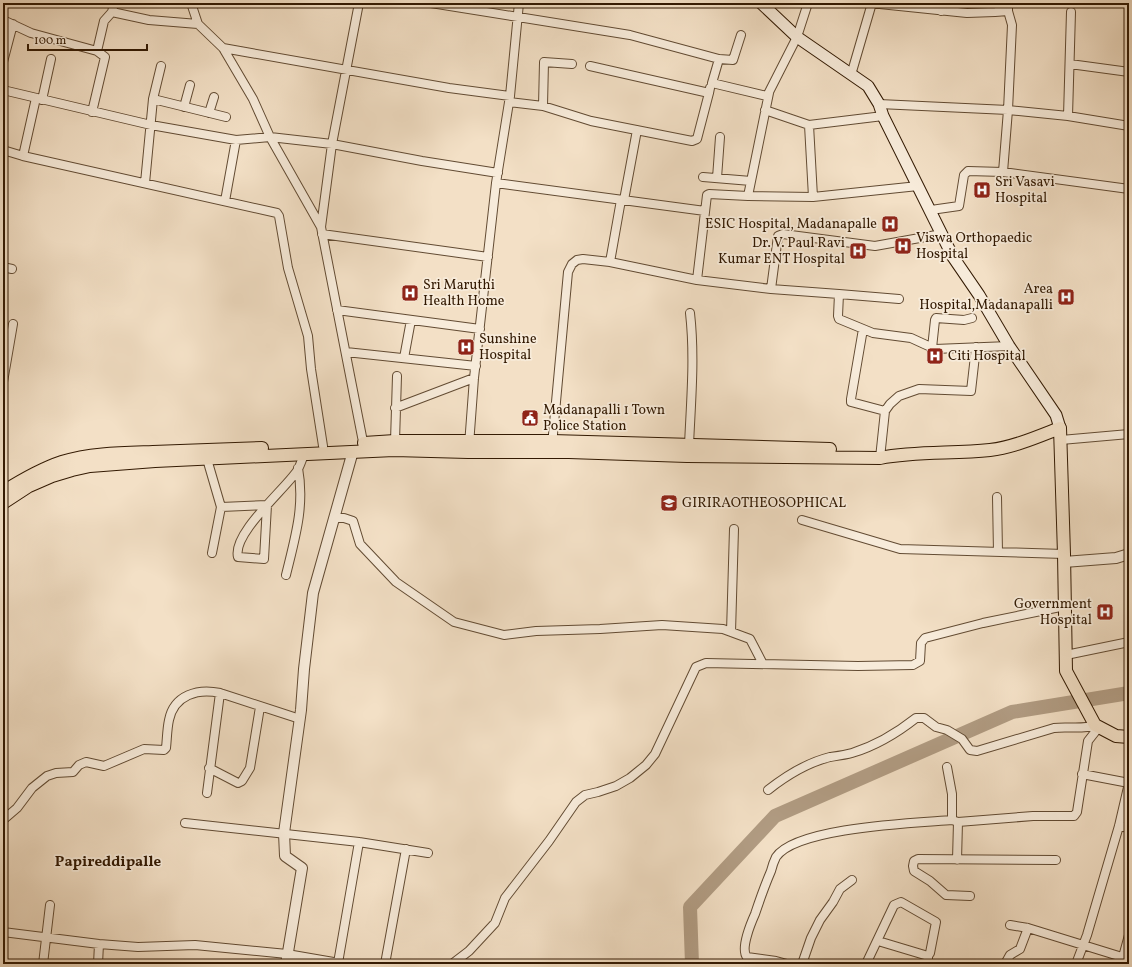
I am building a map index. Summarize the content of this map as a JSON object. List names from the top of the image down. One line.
{"districts":["Papireddipalle"],"places":{"hospital":["Sri Vasavi Hospital","ESIC Hospital, Madanapalle","Viswa Orthopaedic Hospital","Dr. V. Paul Ravi Kumar ENT Hospital","Sri Maruthi Health Home","Area Hospital,Madanapalli","Sunshine Hospital","Citi Hospital","Government Hospital"],"public building":["Madanapalli 1 Town Police Station"],"school or university":["GIRIRAOTHEOSOPHICAL"]},"scale_bar":"100 m"}
